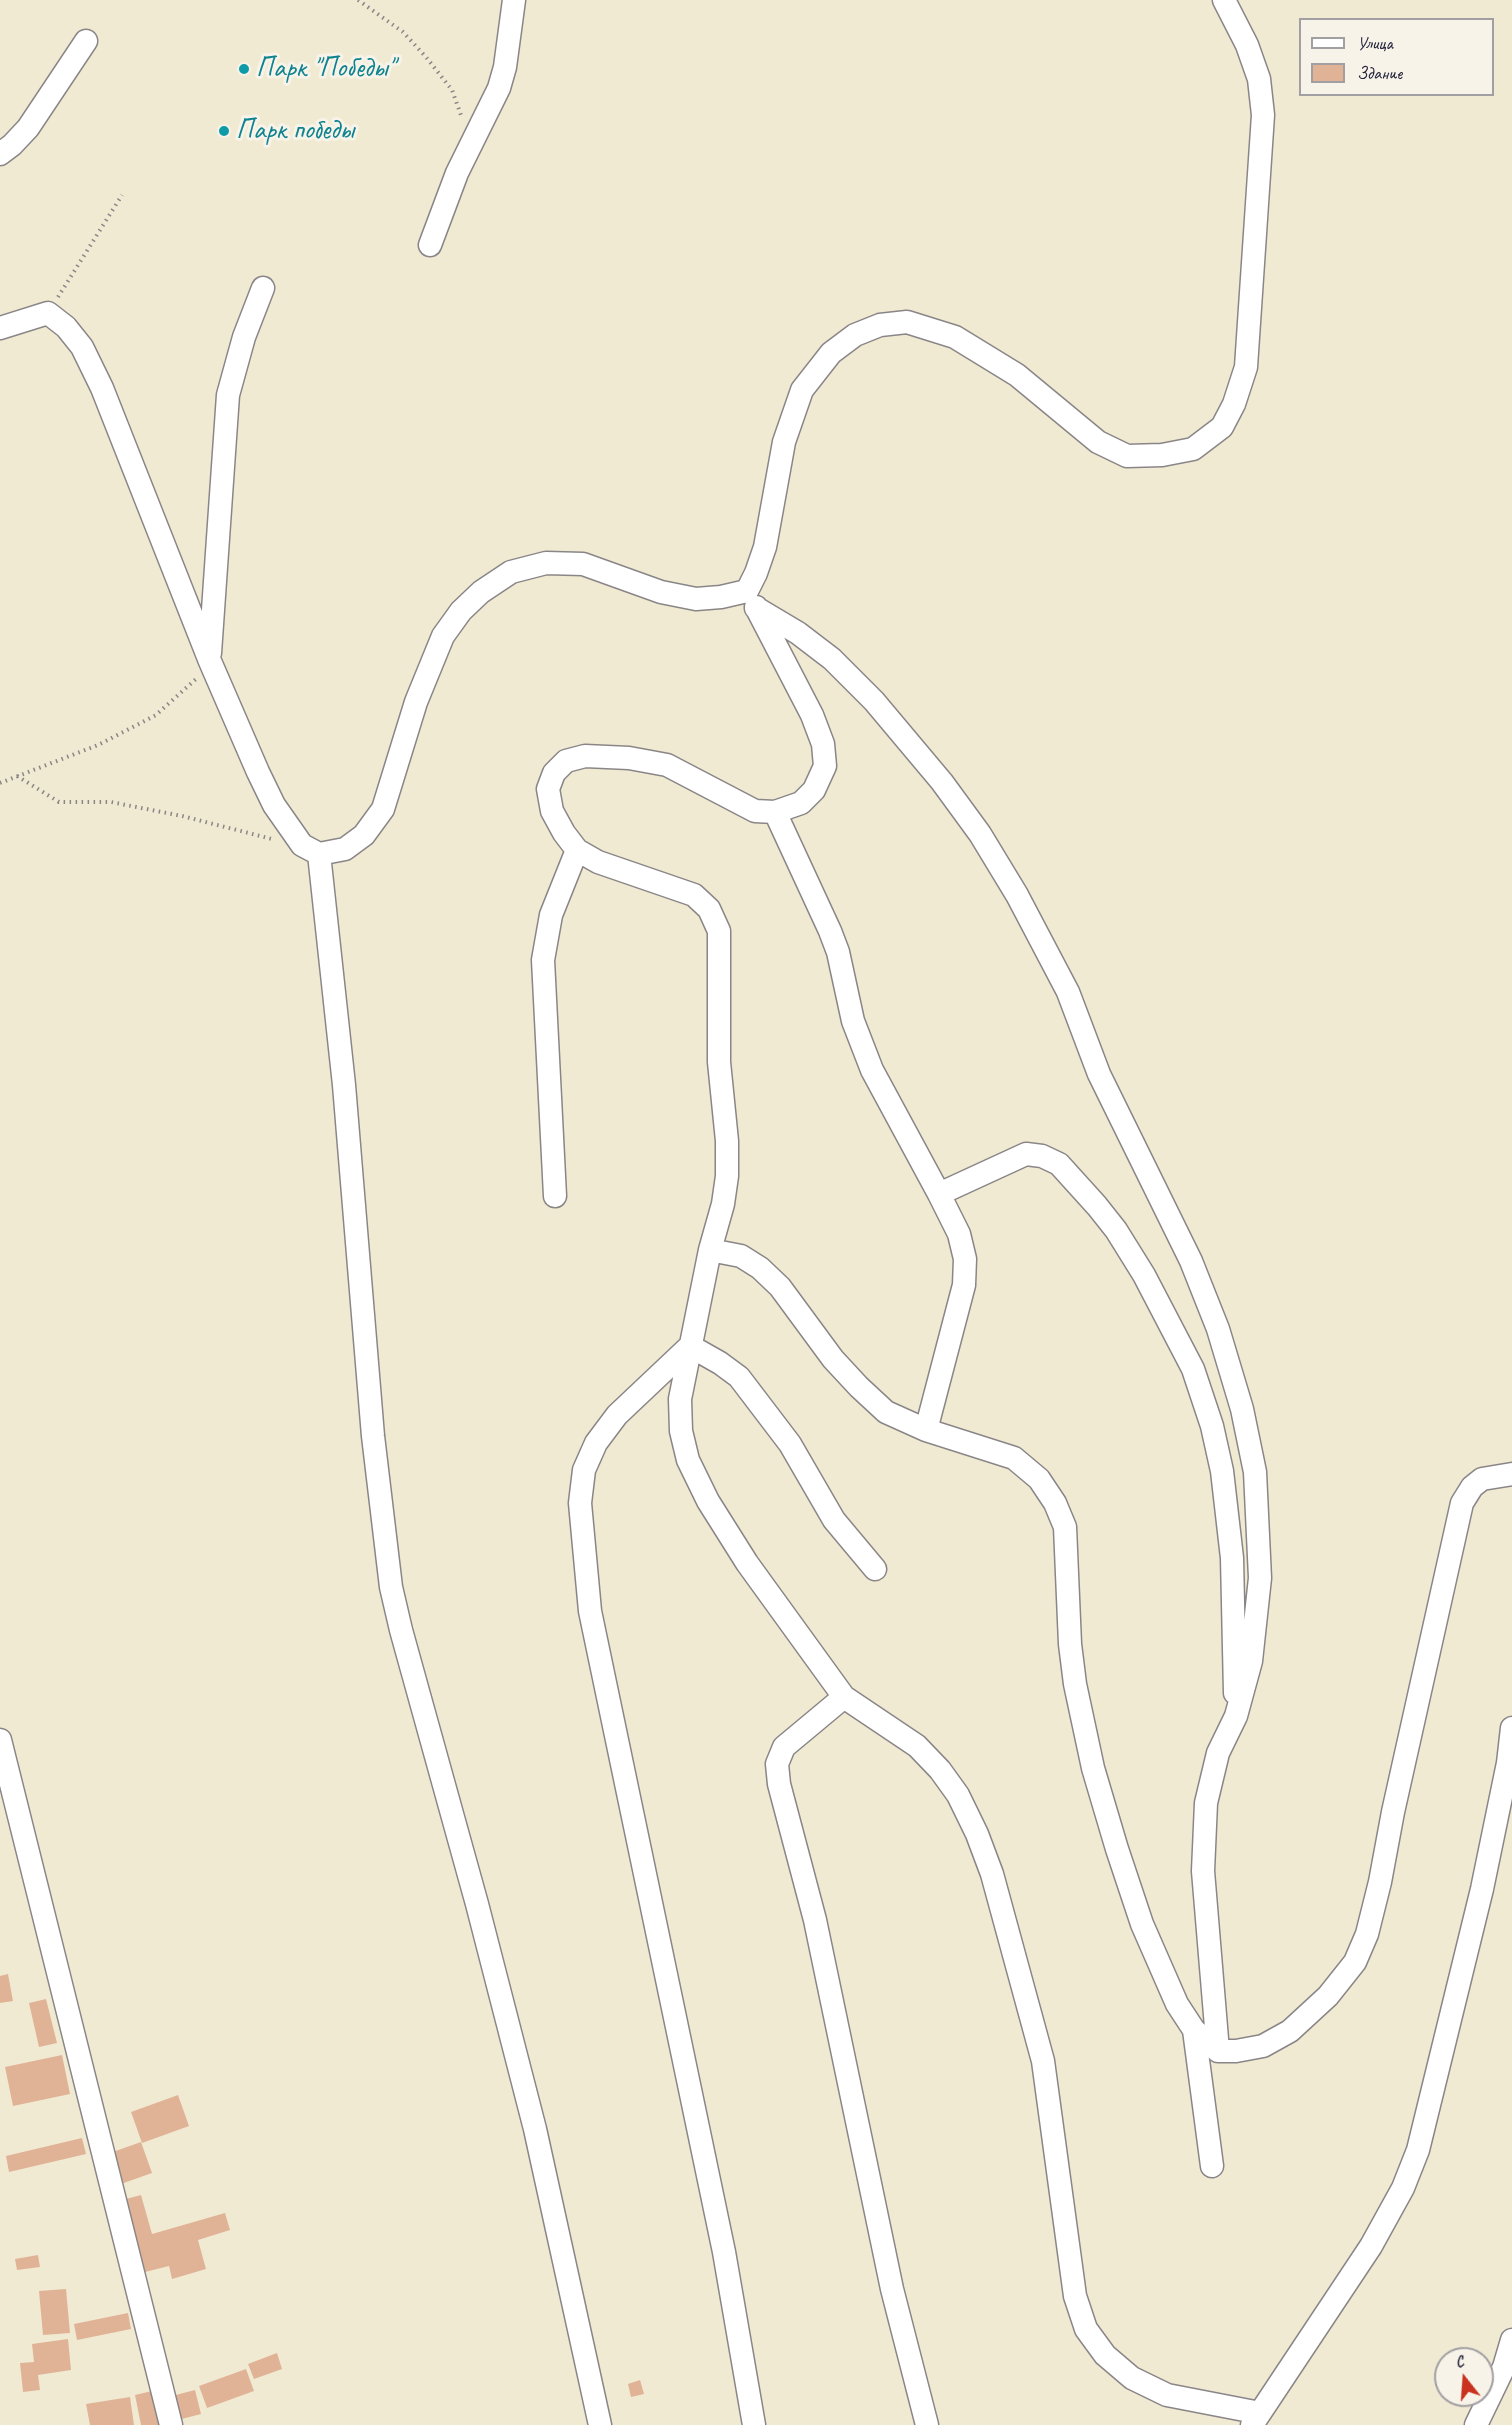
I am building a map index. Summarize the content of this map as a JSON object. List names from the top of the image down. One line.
{"places":["Парк \"Победы\"","Парк победы"],"legend":["Улица","Здание"],"north":"top"}
